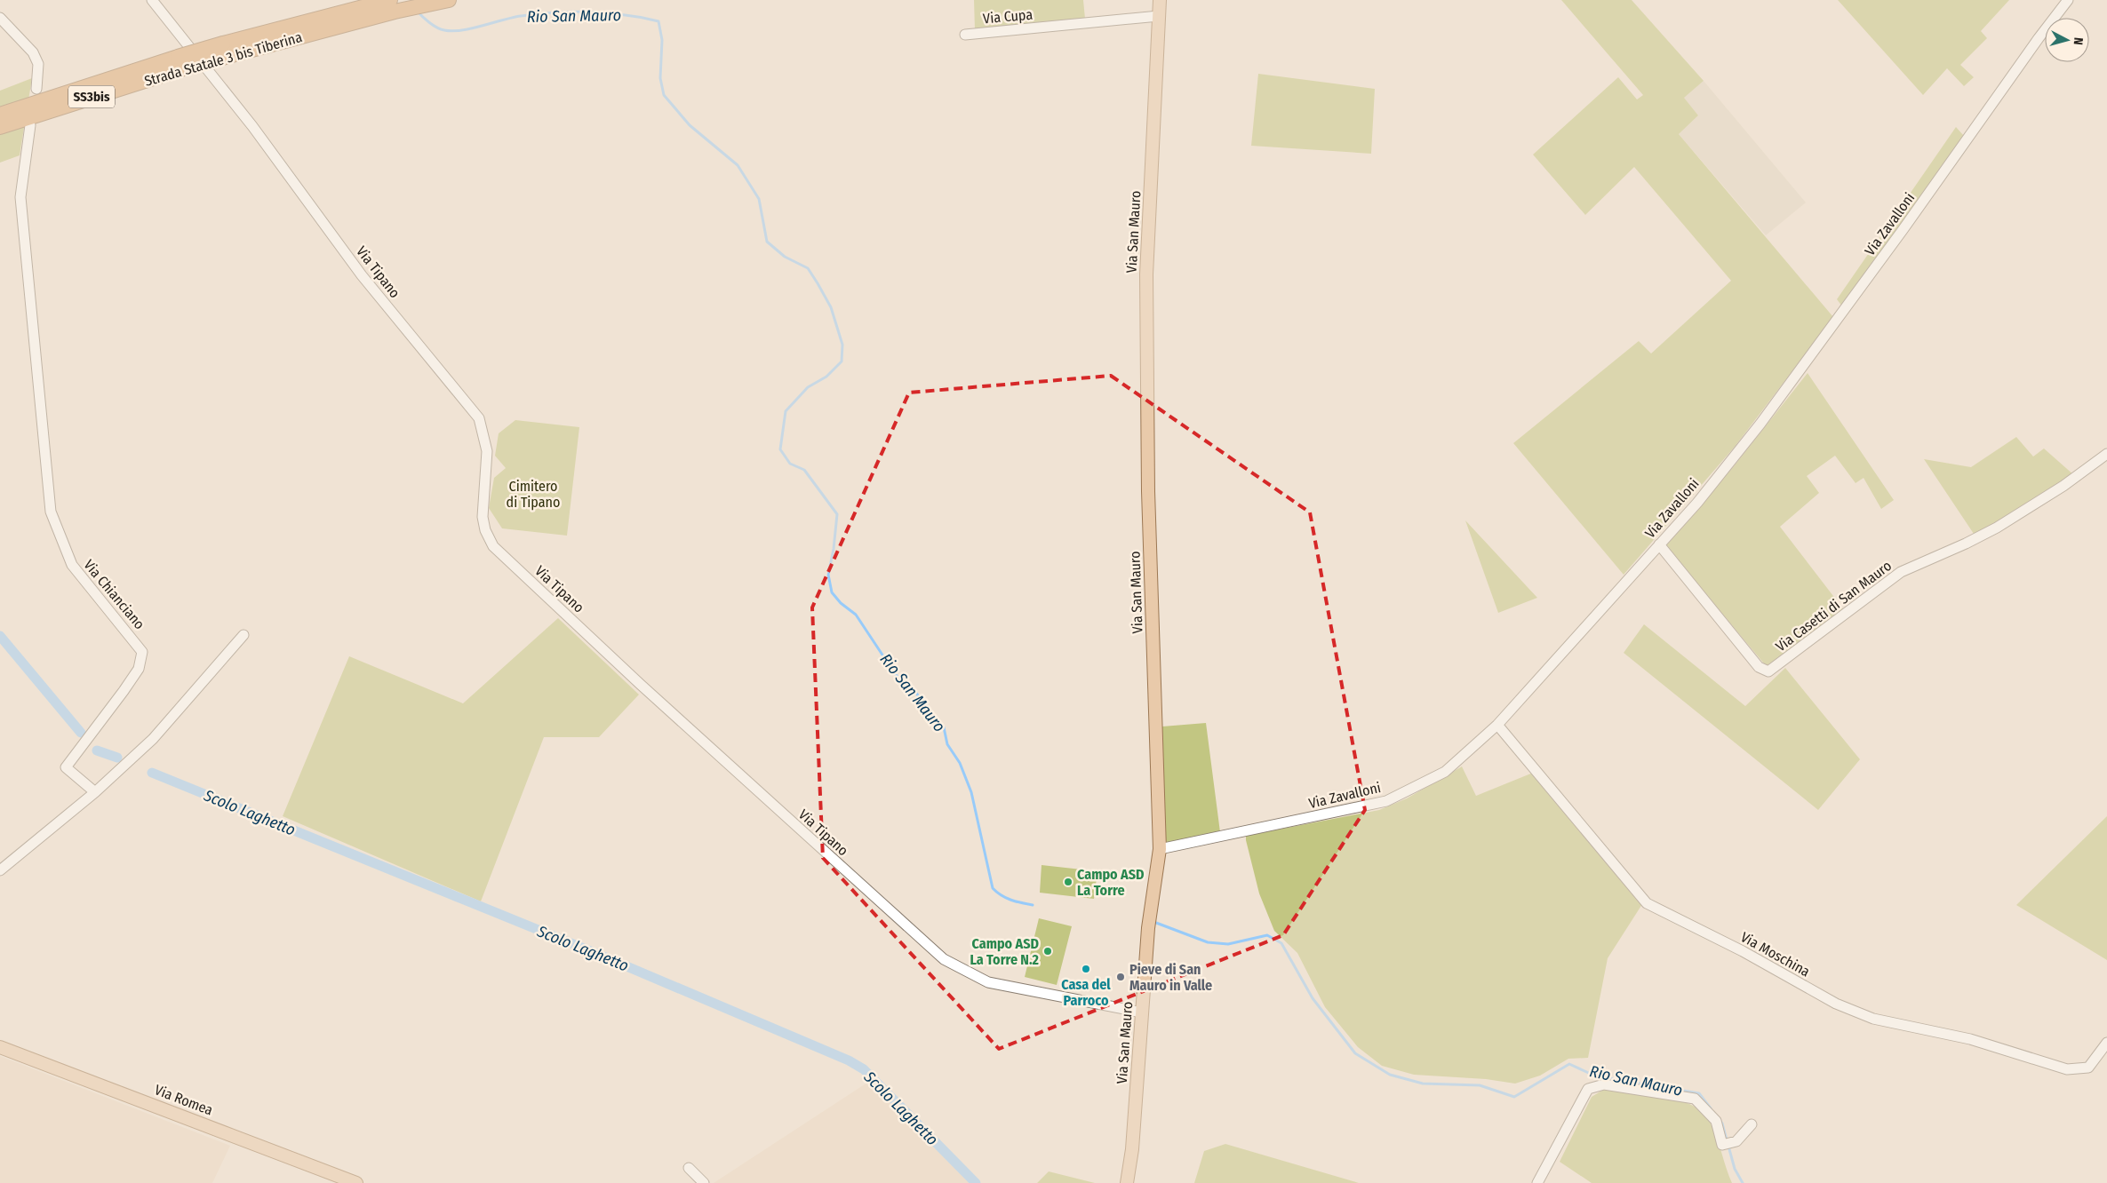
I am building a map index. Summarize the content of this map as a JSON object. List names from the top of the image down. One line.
{"streets":{"highway":["Strada Statale 3 bis Tiberina","SS3bis"],"main road":["Via San Mauro","Via Romea"],"street":["Via Cupa","Via Zavalloni","Via Tipano","Via Chianciano","Via Casetti di San Mauro","Via Moschina"]},"crossings":[["Via Cupa","Via San Mauro"],["Via Zavalloni","Via San Mauro"],["Via Zavalloni","Via Casetti di San Mauro"],["Via Zavalloni","Via Moschina"],["Via San Mauro","Via Tipano"]],"water":["Rio San Mauro","Scolo Laghetto"],"parks":["Cimitero di Tipano"],"places":["Campo ASD La Torre","Campo ASD La Torre N.2","Casa del Parroco","Pieve di San Mauro in Valle"],"north":"right"}
